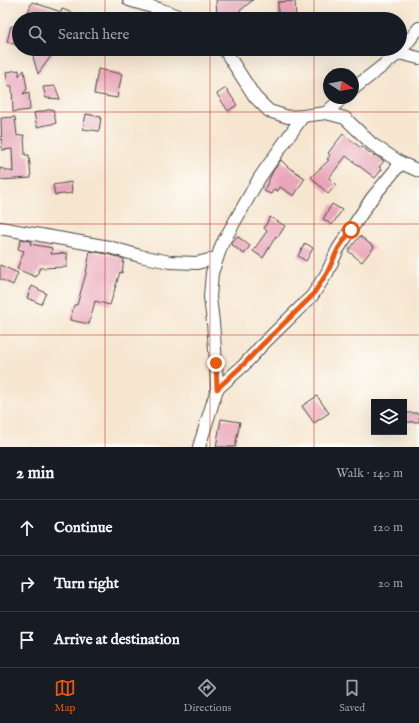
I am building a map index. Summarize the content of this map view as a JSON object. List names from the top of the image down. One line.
{"north":"right","page":{"search":"Search here","heading":["2 min","Walk · 140 m"],"list":[["Continue","120 m"],["Turn right","20 m"],"Arrive at destination"],"nav":["Map","Directions","Saved"]}}
